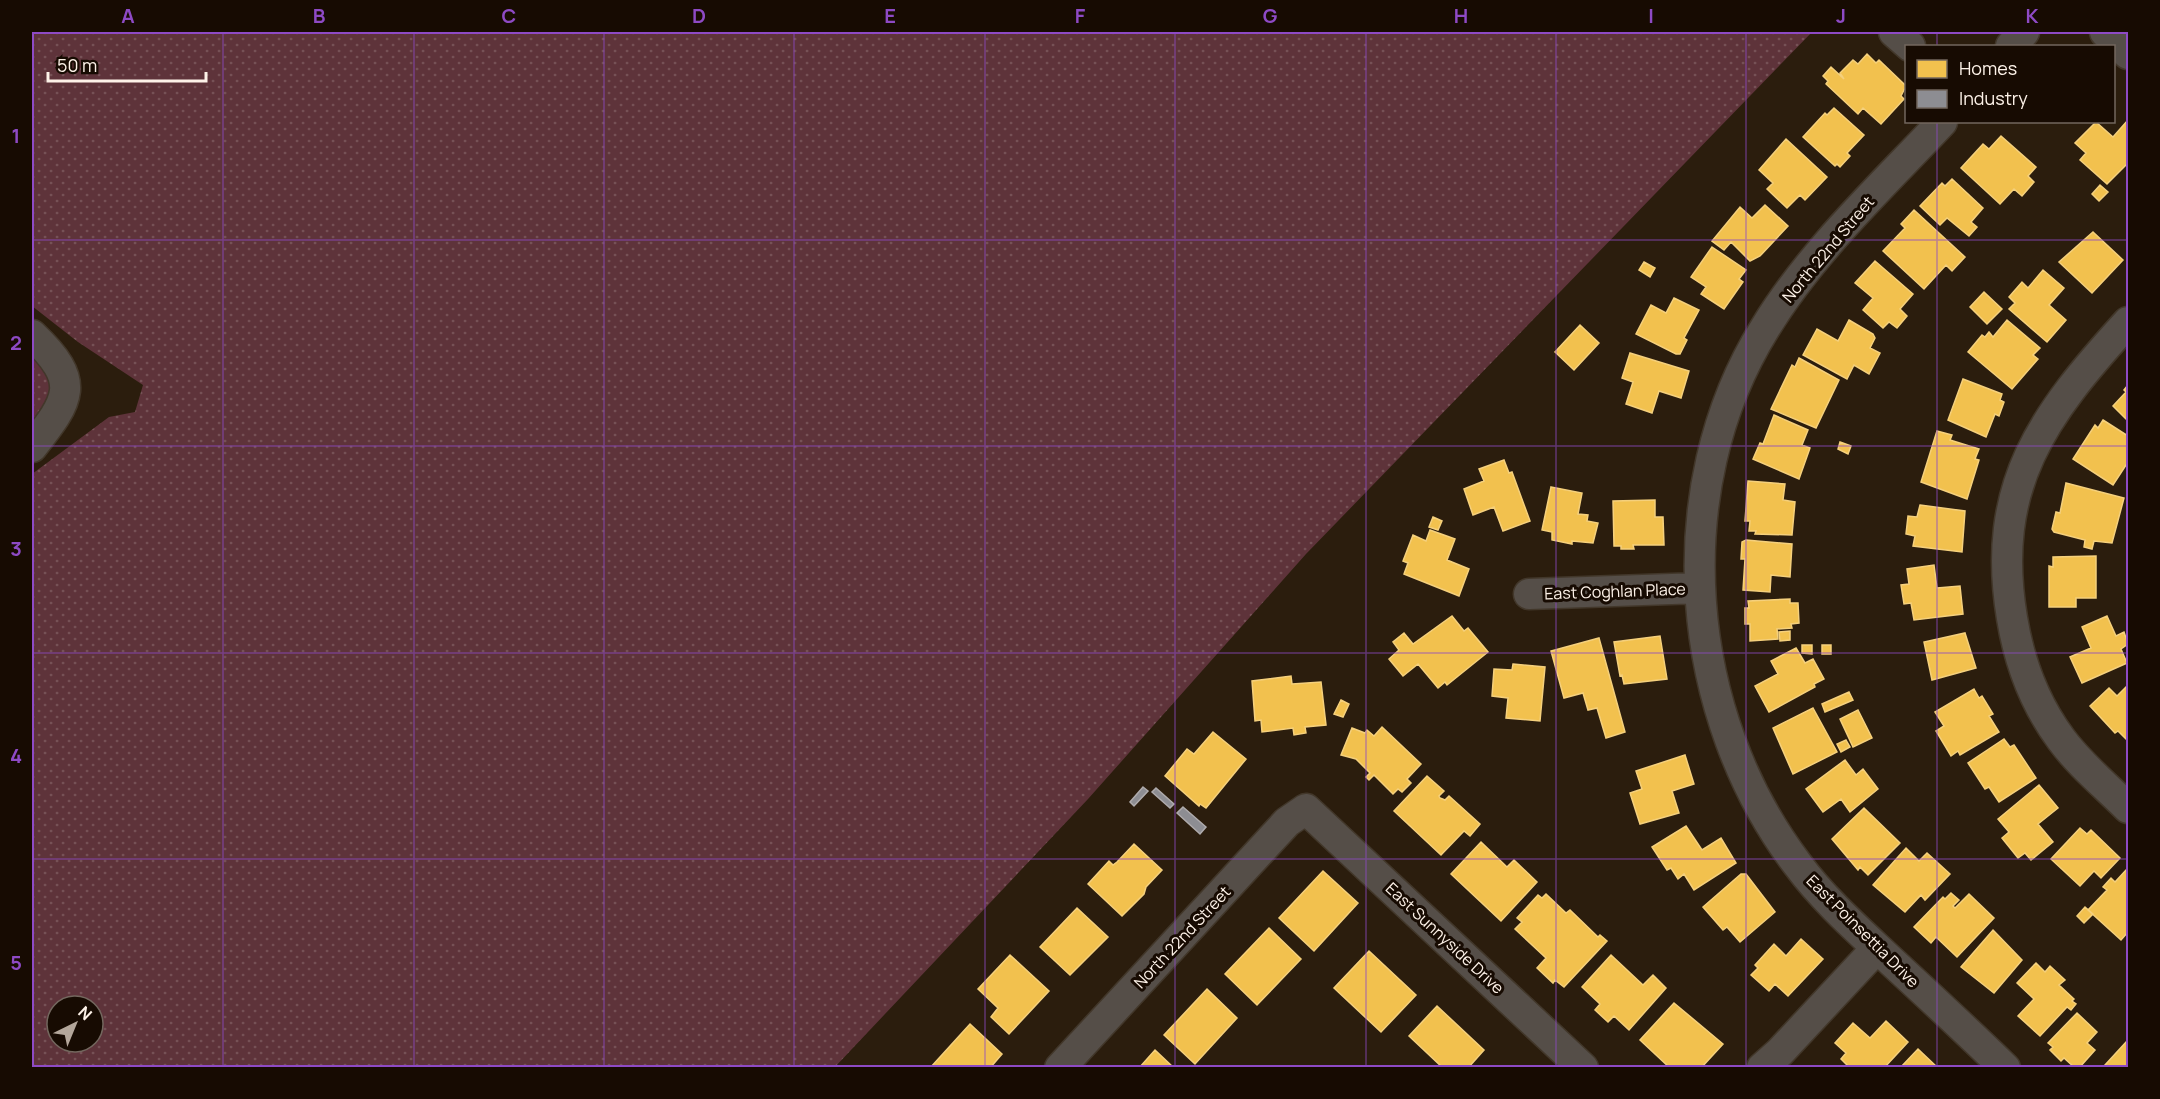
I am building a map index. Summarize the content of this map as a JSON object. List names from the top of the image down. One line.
{"streets":{"street":["North 22nd Street","East Coghlan Place","East Poinsettia Drive","East Sunnyside Drive"]},"crossings":[["North 22nd Street","East Poinsettia Drive"],["North 22nd Street","East Sunnyside Drive"],["East Coghlan Place","East Poinsettia Drive"]],"legend":["Homes","Industry"],"scale_bar":"50 m","north":"top right","grid":{"columns":["A","B","C","D","E","F","G","H","I","J","K"],"rows":["1","2","3","4","5"]}}
